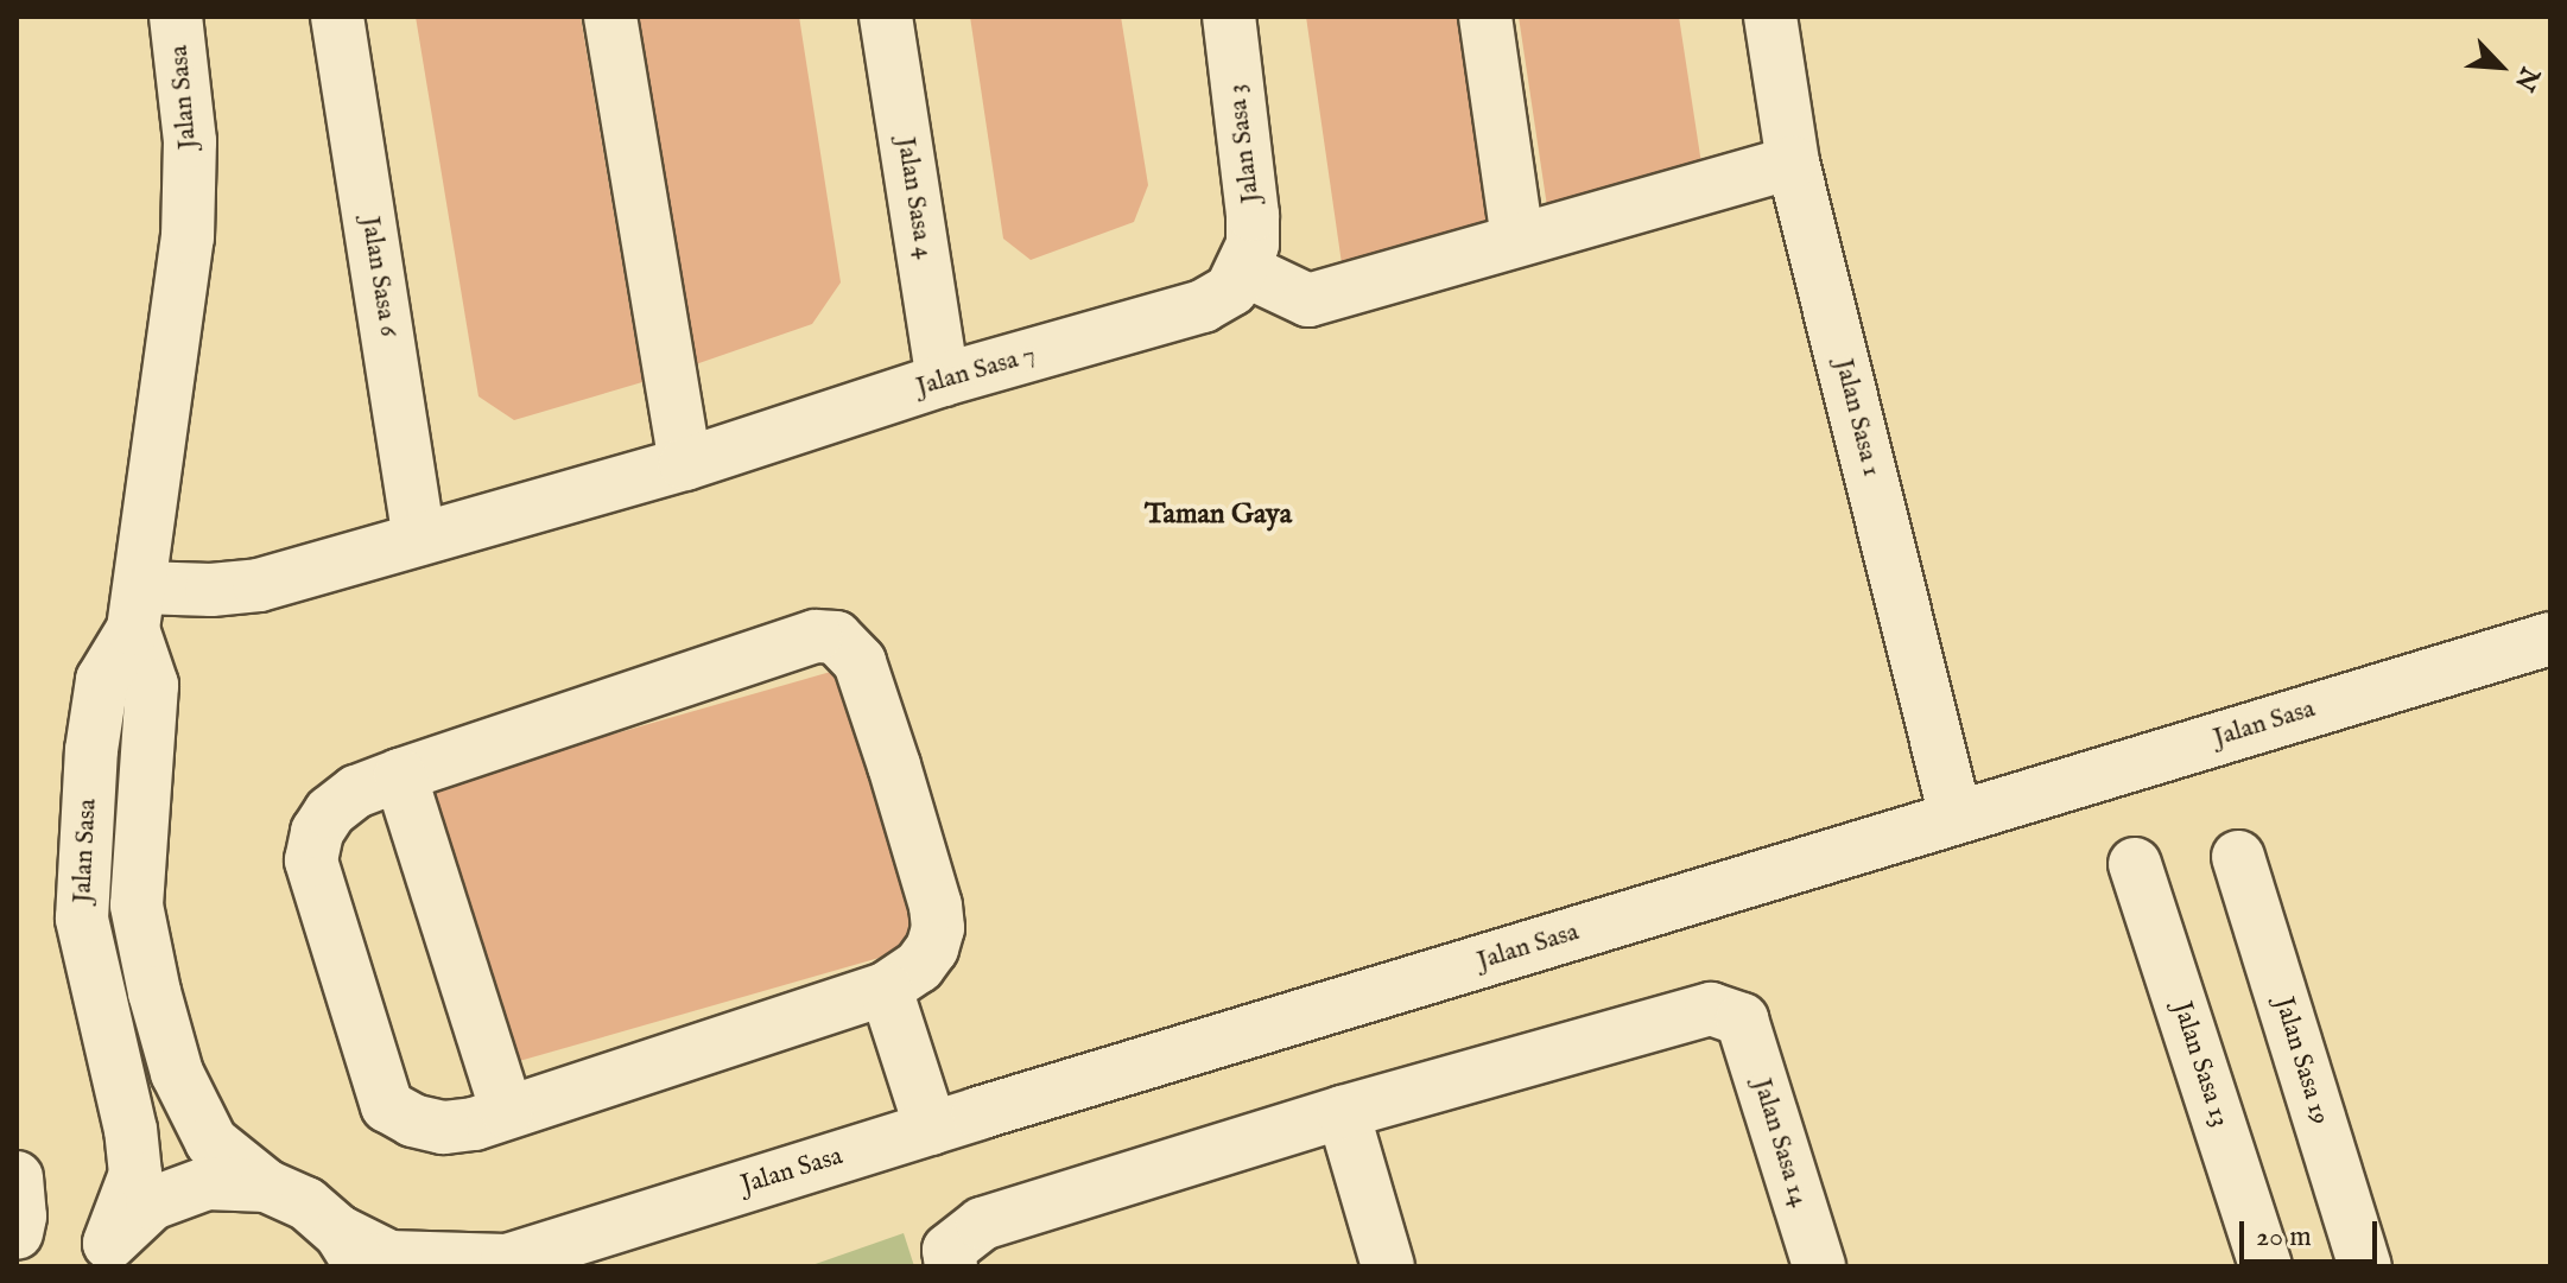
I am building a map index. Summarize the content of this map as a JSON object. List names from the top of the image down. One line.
{"streets":{"street":["Jalan Sasa","Jalan Sasa 3","Jalan Sasa 4","Jalan Sasa 6","Jalan Sasa 7","Jalan Sasa 1","Jalan Sasa 19","Jalan Sasa 13","Jalan Sasa 14"]},"crossings":[["Jalan Sasa","Jalan Sasa 7"],["Jalan Sasa","Jalan Sasa 1"],["Jalan Sasa 3","Jalan Sasa 7"],["Jalan Sasa 4","Jalan Sasa 7"],["Jalan Sasa 6","Jalan Sasa 7"]],"districts":["Taman Gaya"],"scale_bar":"20 m","north":"bottom right"}
